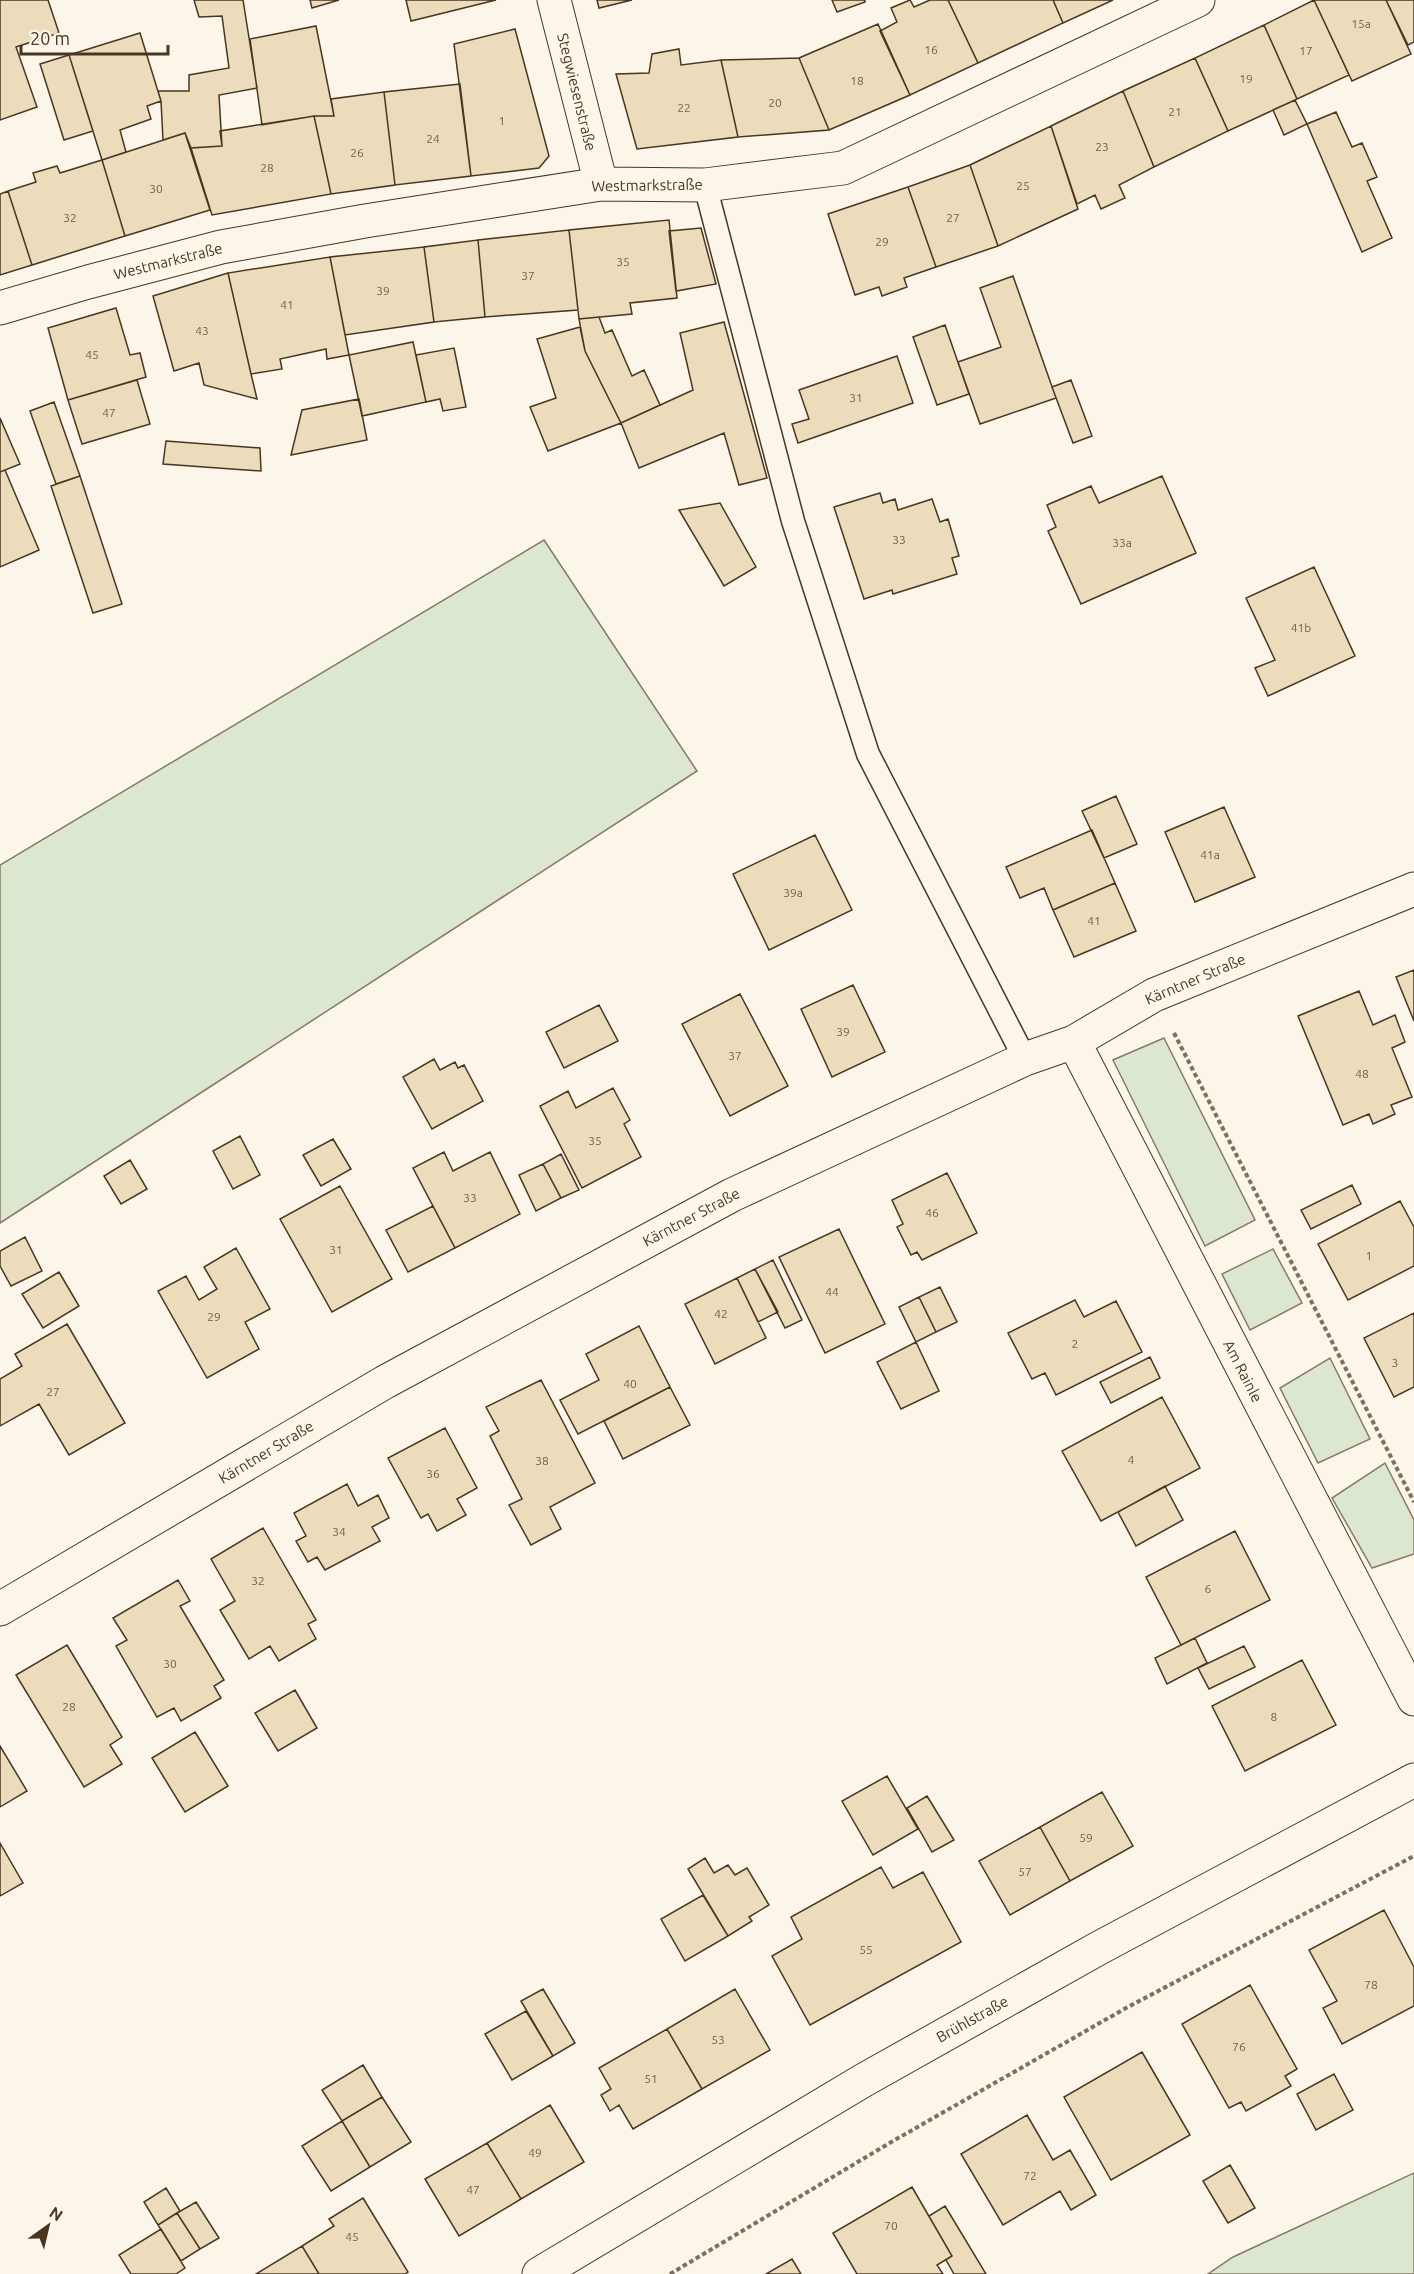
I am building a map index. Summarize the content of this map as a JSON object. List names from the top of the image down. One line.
{"streets":{"street":["Stegwiesenstraße","Westmarkstraße","Kärntner Straße","Am Rainle","Brühlstraße"]},"crossings":[["Stegwiesenstraße","Westmarkstraße"],["Kärntner Straße","Am Rainle"]],"house_numbers":["15a","16","17","19","18","20","22","21","1","24","23","26","28","25","30","32","27","29","35","37","39","41","43","45","31","47","33","33a","41b","41a","39a","41","39","37","48","35","33","46","31","1","44","42","29","2","3","40","27","4","38","36","34","32","6","30","28","8","59","57","55","78","53","76","51","49","72","47","70","45"],"scale_bar":"20 m","north":"top right"}
